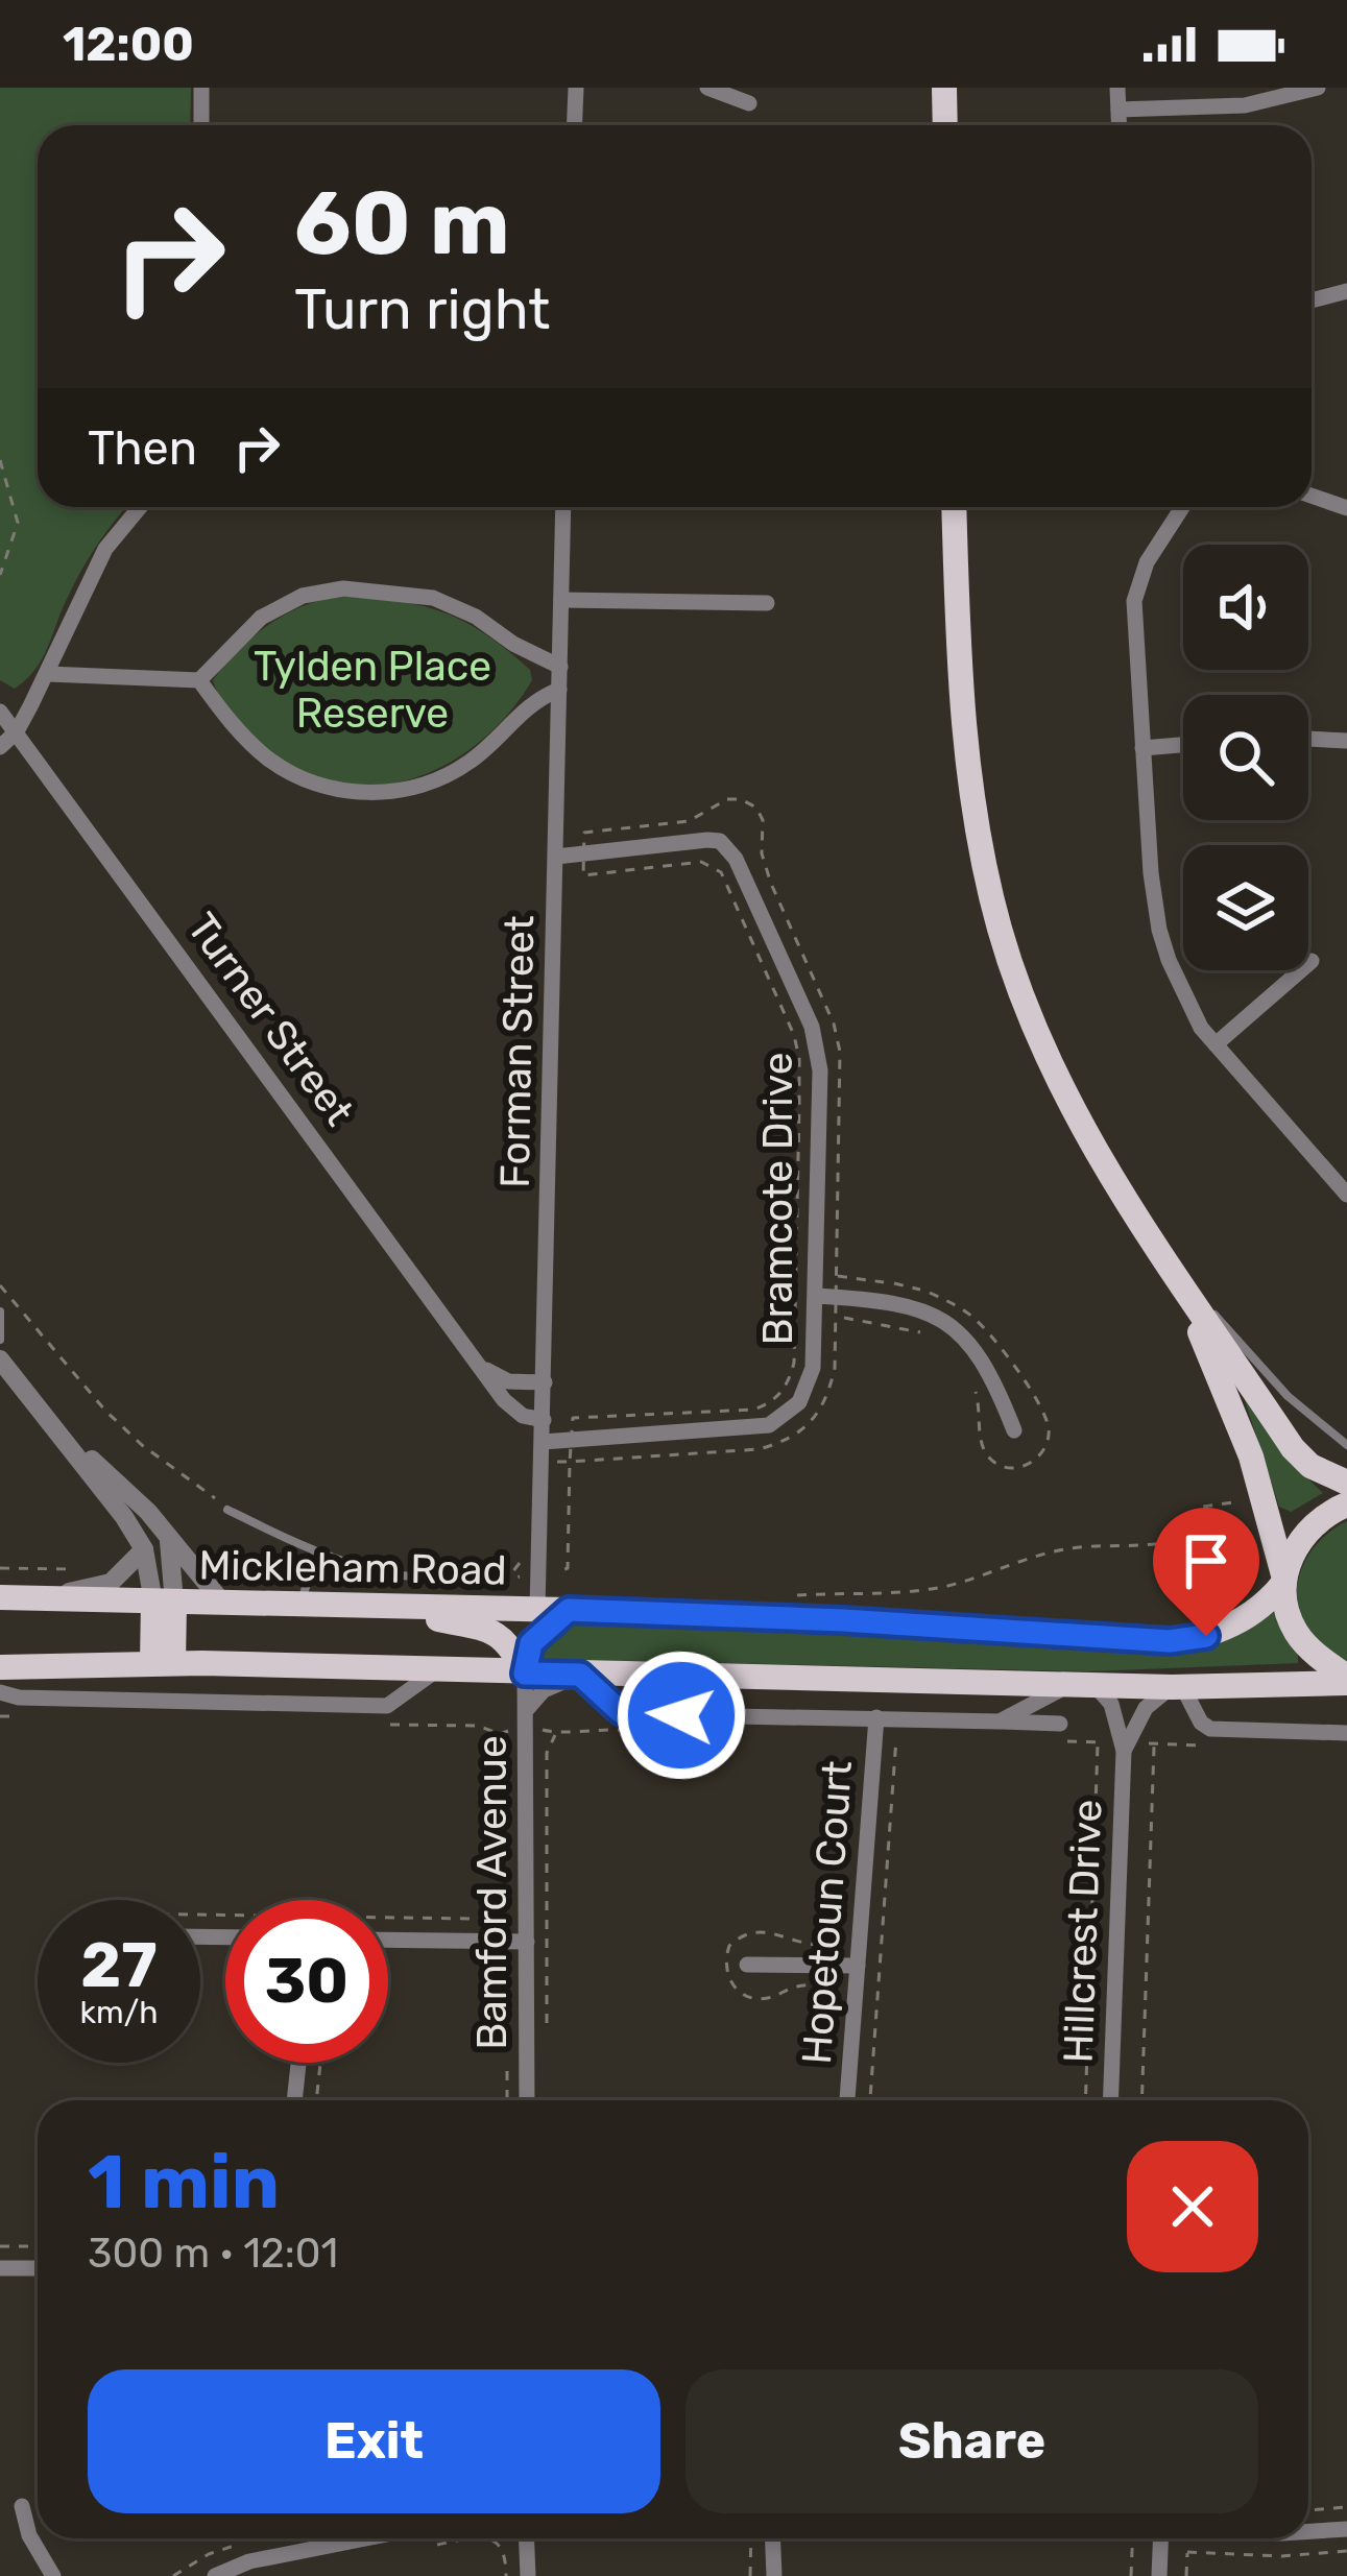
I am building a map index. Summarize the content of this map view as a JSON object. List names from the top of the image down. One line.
{"streets":{"main road":["Mickleham Road"],"street":["Turner Street","Forman Street","Bramcote Drive","Bamford Avenue","Hopetoun Court","Hillcrest Drive"]},"crossings":[["Turner Street","Forman Street"],["Forman Street","Bramcote Drive"],["Forman Street","Mickleham Road"]],"parks":["Tylden Place Reserve"],"page":{"status":"12:00","turn":["60 m","Turn right"],"then":"Then","speed":"27 km/h","limit":"30","heading":["1 min","300 m · 12:01"],"buttons":["Exit","Share"]}}
